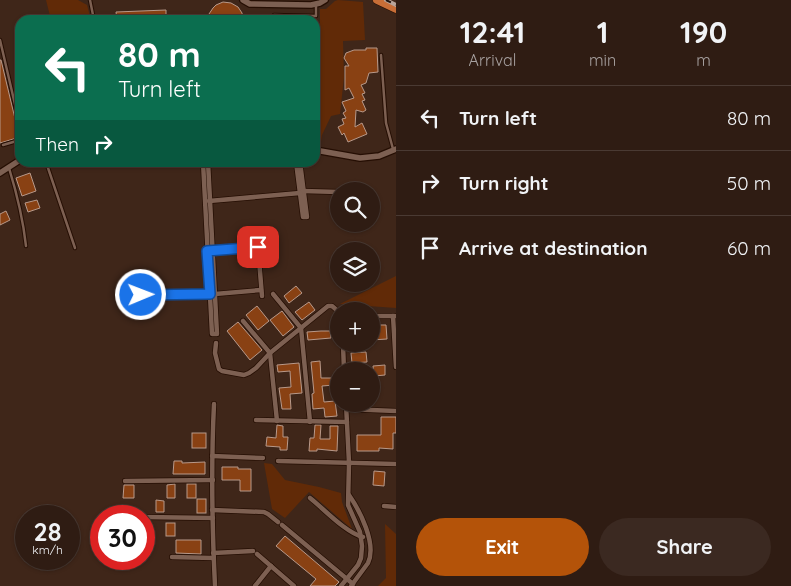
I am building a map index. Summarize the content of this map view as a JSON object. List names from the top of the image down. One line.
{"page":{"eta":["12:41","Arrival","1","min","190","m"],"turn":["80 m","Turn left"],"list":[{"name":"Turn left","value":"80 m"},{"name":"Turn right","value":"50 m"},{"name":"Arrive at destination","value":"60 m"}],"then":"Then","map_buttons":["+","−"],"speed":"28 km/h","limit":"30","buttons":["Exit","Share"]}}
